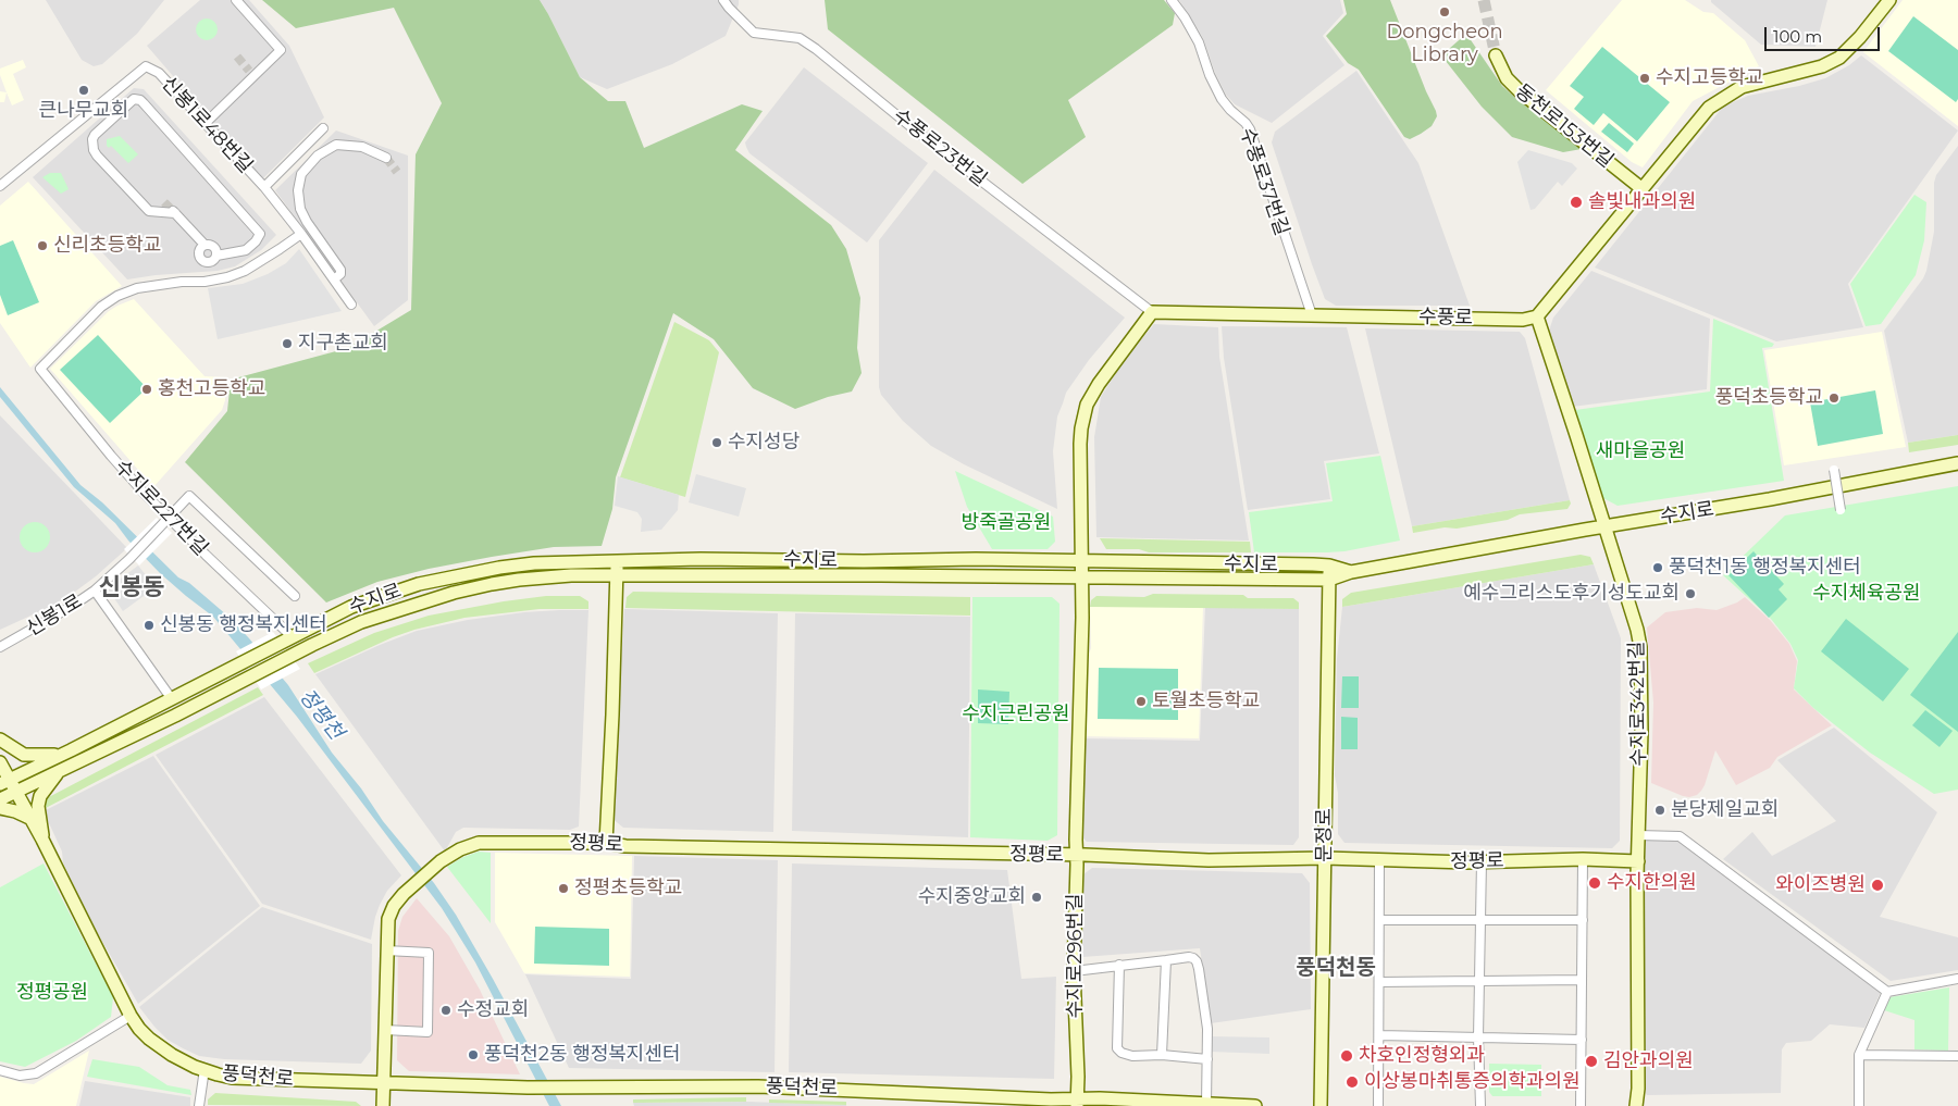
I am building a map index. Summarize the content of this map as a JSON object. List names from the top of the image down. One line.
{"streets":{"street":["신봉1로48번길","동천로153번길","수풍로23번길","수풍로37번길","수풍로","수지로227번길","수지로","신봉1로","수지로342번길","문정로","정평로","수지로296번길","풍덕천로"]},"crossings":[["수풍로23번길","수풍로"],["수풍로37번길","수풍로"],["수풍로","수지로342번길"],["수지로227번길","수지로"],["수지로227번길","신봉1로"],["수지로","수지로342번길"],["수지로","문정로"],["수지로","수지로296번길"],["수지로342번길","정평로"],["문정로","정평로"],["정평로","수지로296번길"],["수지로296번길","풍덕천로"]],"districts":["신봉동","풍덕천동"],"water":["정평천"],"parks":["새마을공원","방죽골공원","수지체육공원","수지근린공원","정평공원"],"places":["Dongcheon Library","수지고등학교","큰나무교회","솔빛내과의원","신리초등학교","지구촌교회","홍천고등학교","풍덕초등학교","수지성당","풍덕천1동 행정복지센터","예수그리스도후기성도교회","신봉동 행정복지센터","토월초등학교","분당제일교회","수지한의원","와이즈병원","정평초등학교","수지중앙교회","수정교회","풍덕천2동 행정복지센터","차호인정형외과","김안과의원","이상봉마취통증의학과의원"],"scale_bar":"100 m"}
